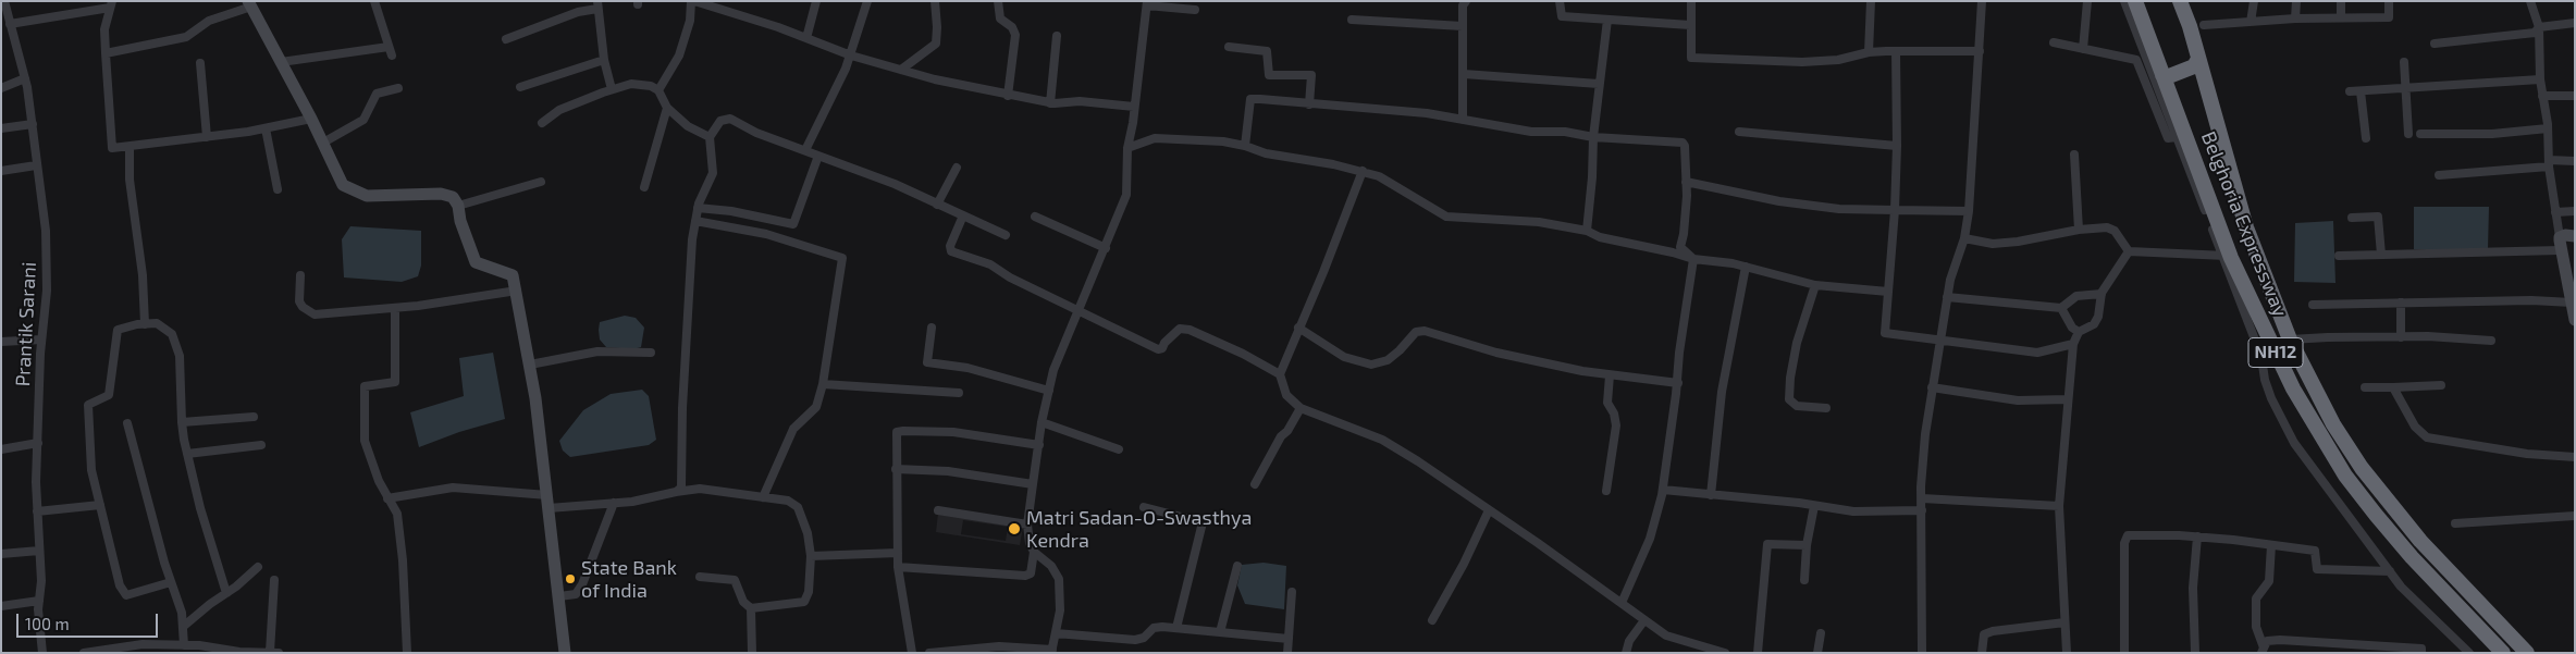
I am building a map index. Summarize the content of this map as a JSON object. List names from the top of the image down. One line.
{"streets":{"highway":["Belghoria Expressway","NH12"],"street":["Prantik Sarani"]},"places":["Matri Sadan-O-Swasthya Kendra","State Bank of India"],"scale_bar":"100 m"}
